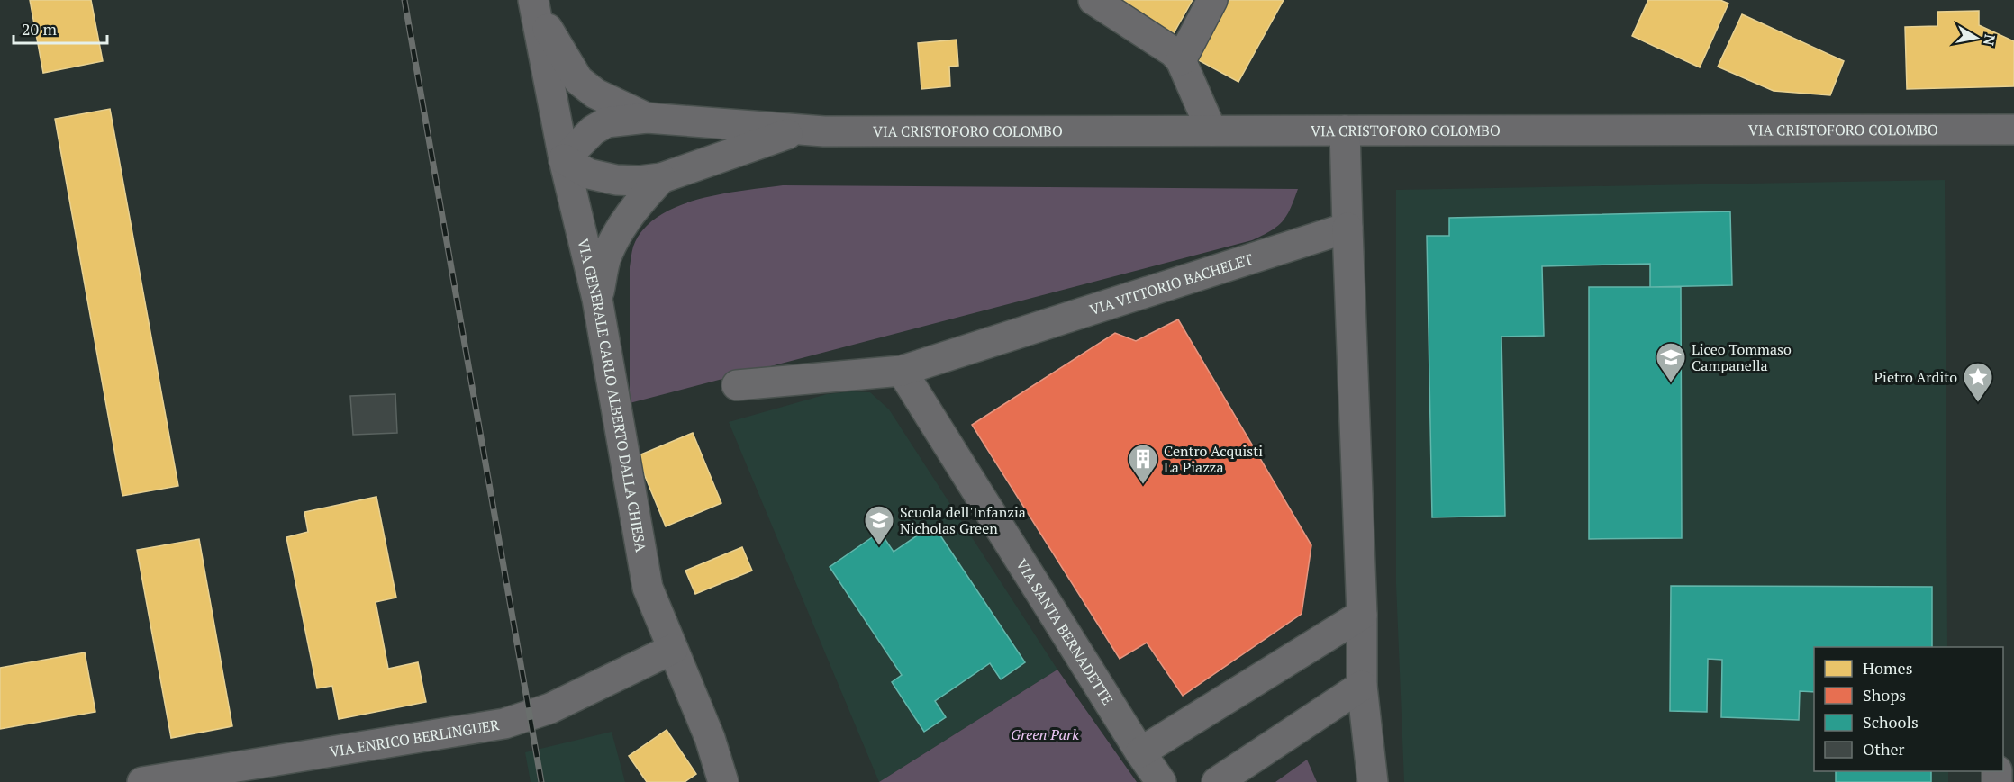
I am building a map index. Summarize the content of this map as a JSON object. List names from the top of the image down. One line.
{"streets":{"street":["VIA CRISTOFORO COLOMBO","VIA VITTORIO BACHELET","VIA GENERALE CARLO ALBERTO DALLA CHIESA","VIA SANTA BERNADETTE","VIA ENRICO BERLINGUER"]},"crossings":[["VIA CRISTOFORO COLOMBO","VIA GENERALE CARLO ALBERTO DALLA CHIESA"],["VIA VITTORIO BACHELET","VIA SANTA BERNADETTE"],["VIA GENERALE CARLO ALBERTO DALLA CHIESA","VIA ENRICO BERLINGUER"]],"parks":["Green Park"],"places":{"school or university":["Liceo Tommaso Campanella","Scuola dell'Infanzia Nicholas Green"],"place":["Pietro Ardito"],"building":["Centro Acquisti La Piazza"]},"legend":["Homes","Shops","Schools","Other"],"scale_bar":"20 m","north":"right"}
